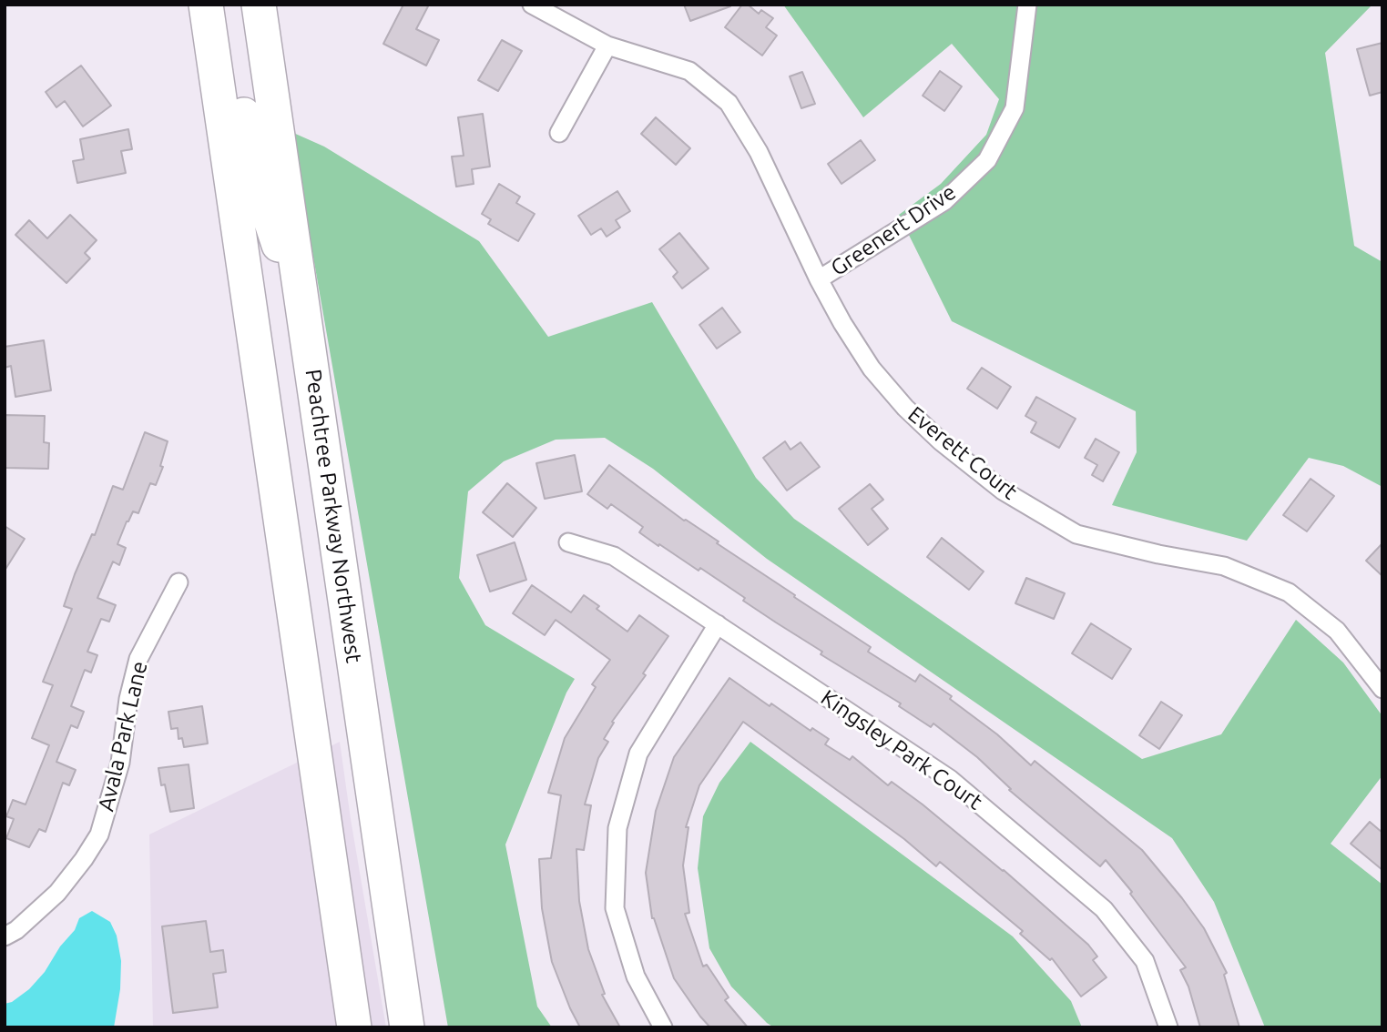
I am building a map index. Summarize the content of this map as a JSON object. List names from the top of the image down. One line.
{"streets":{"highway":["Peachtree Parkway Northwest"],"street":["Greenert Drive","Everett Court","Avala Park Lane","Kingsley Park Court"]},"crossings":[["Greenert Drive","Everett Court"]]}
